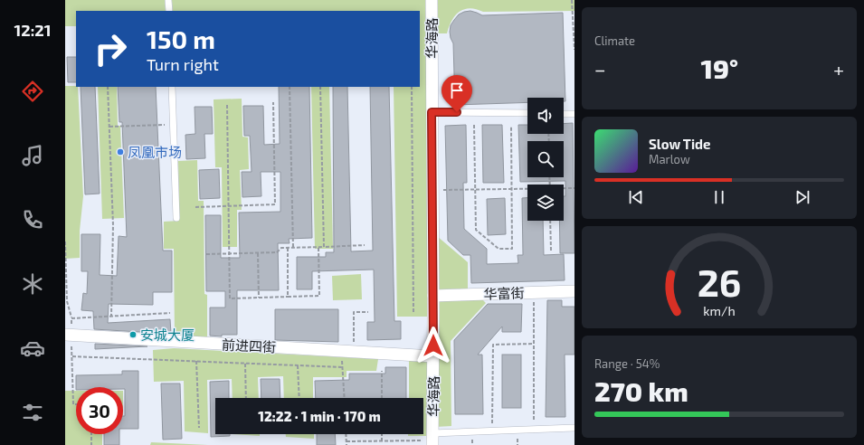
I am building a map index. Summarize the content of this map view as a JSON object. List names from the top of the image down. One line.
{"streets":{"street":["华海路","华富街","前进四街"]},"crossings":[["华海路","华富街"],["华海路","前进四街"]],"places":["凤凰市场","安城大厦"],"page":{"tabs":"12:21","tile":["Climate",["Range · 54%","270 km"]],"turn":["150 m","Turn right"],"heat":["−","19°","+"],"song":["Slow Tide","Marlow"],"limit":"30","trip":"12:22 · 1 min · 170 m","gauge":["26","km/h"]}}
